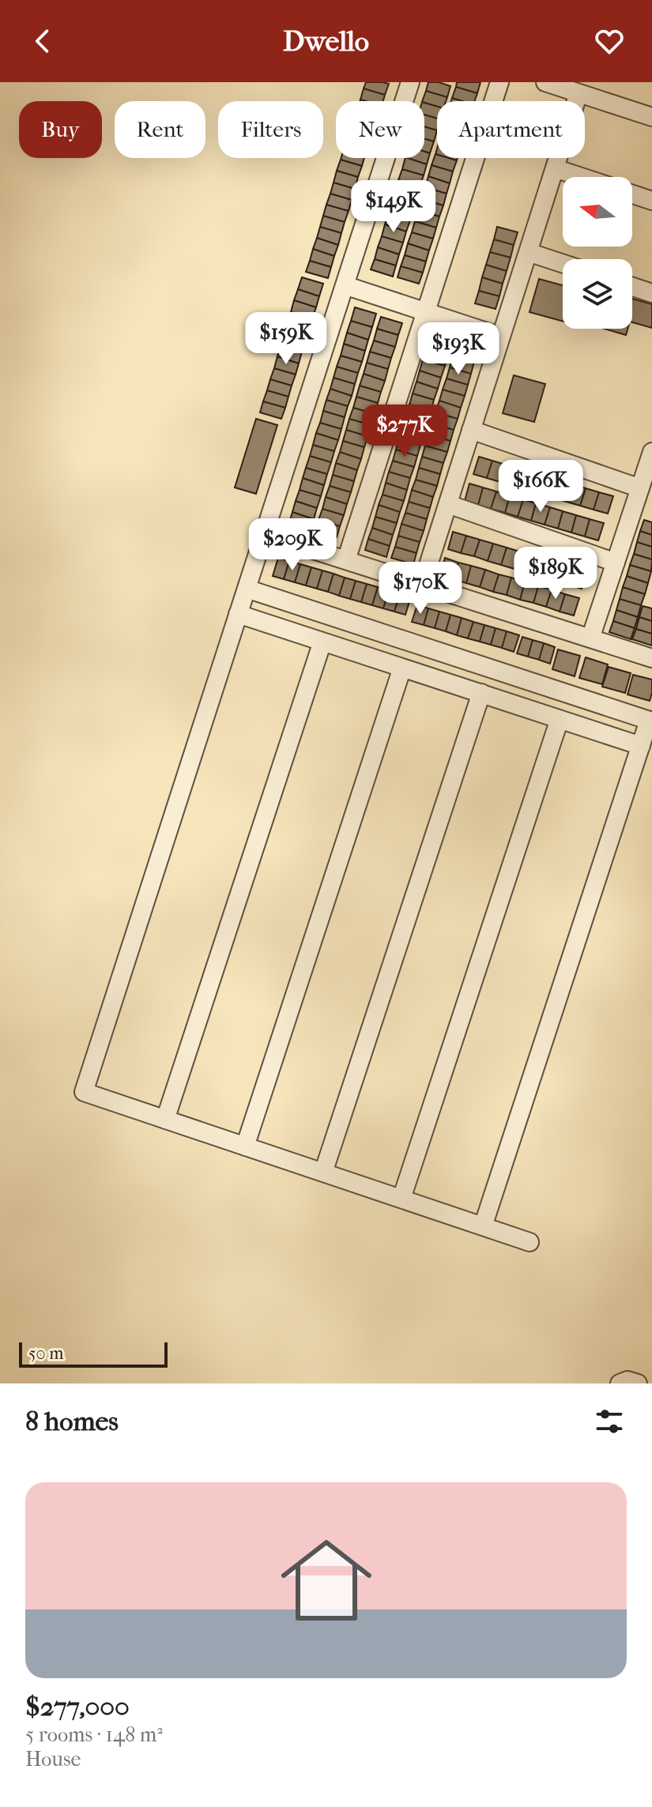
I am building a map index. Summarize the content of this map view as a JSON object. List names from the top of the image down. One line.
{"scale_bar":"50 m","north":"left","page":{"header":"Dwello","chip":["Buy","Rent","Filters","New","Apartment"],"price":["$149K","$159K","$193K","$277K","$166K","$209K","$189K","$170K"],"scale":"50 m","heading":"8 homes","list":[{"name":"$277,000","note":"5 rooms · 148 m² · House"}]}}
